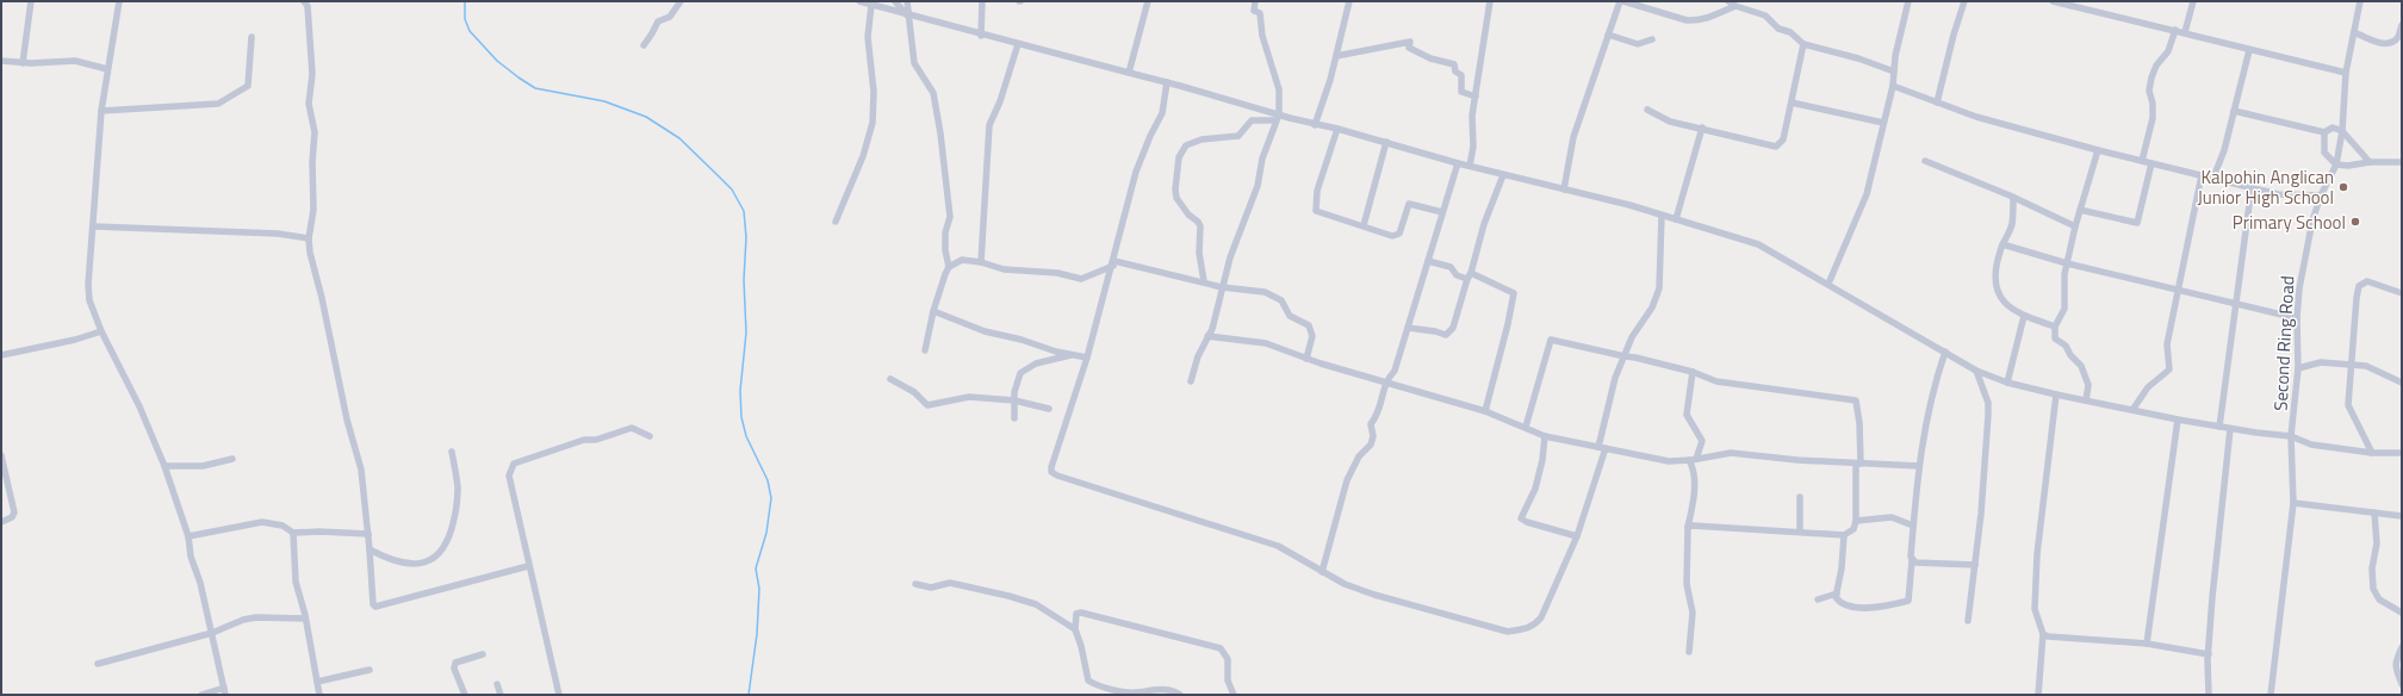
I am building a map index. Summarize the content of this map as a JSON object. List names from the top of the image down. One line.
{"streets":{"street":["Second Ring Road"]},"places":["Kalpohin Anglican Junior High School","Primary School"]}
